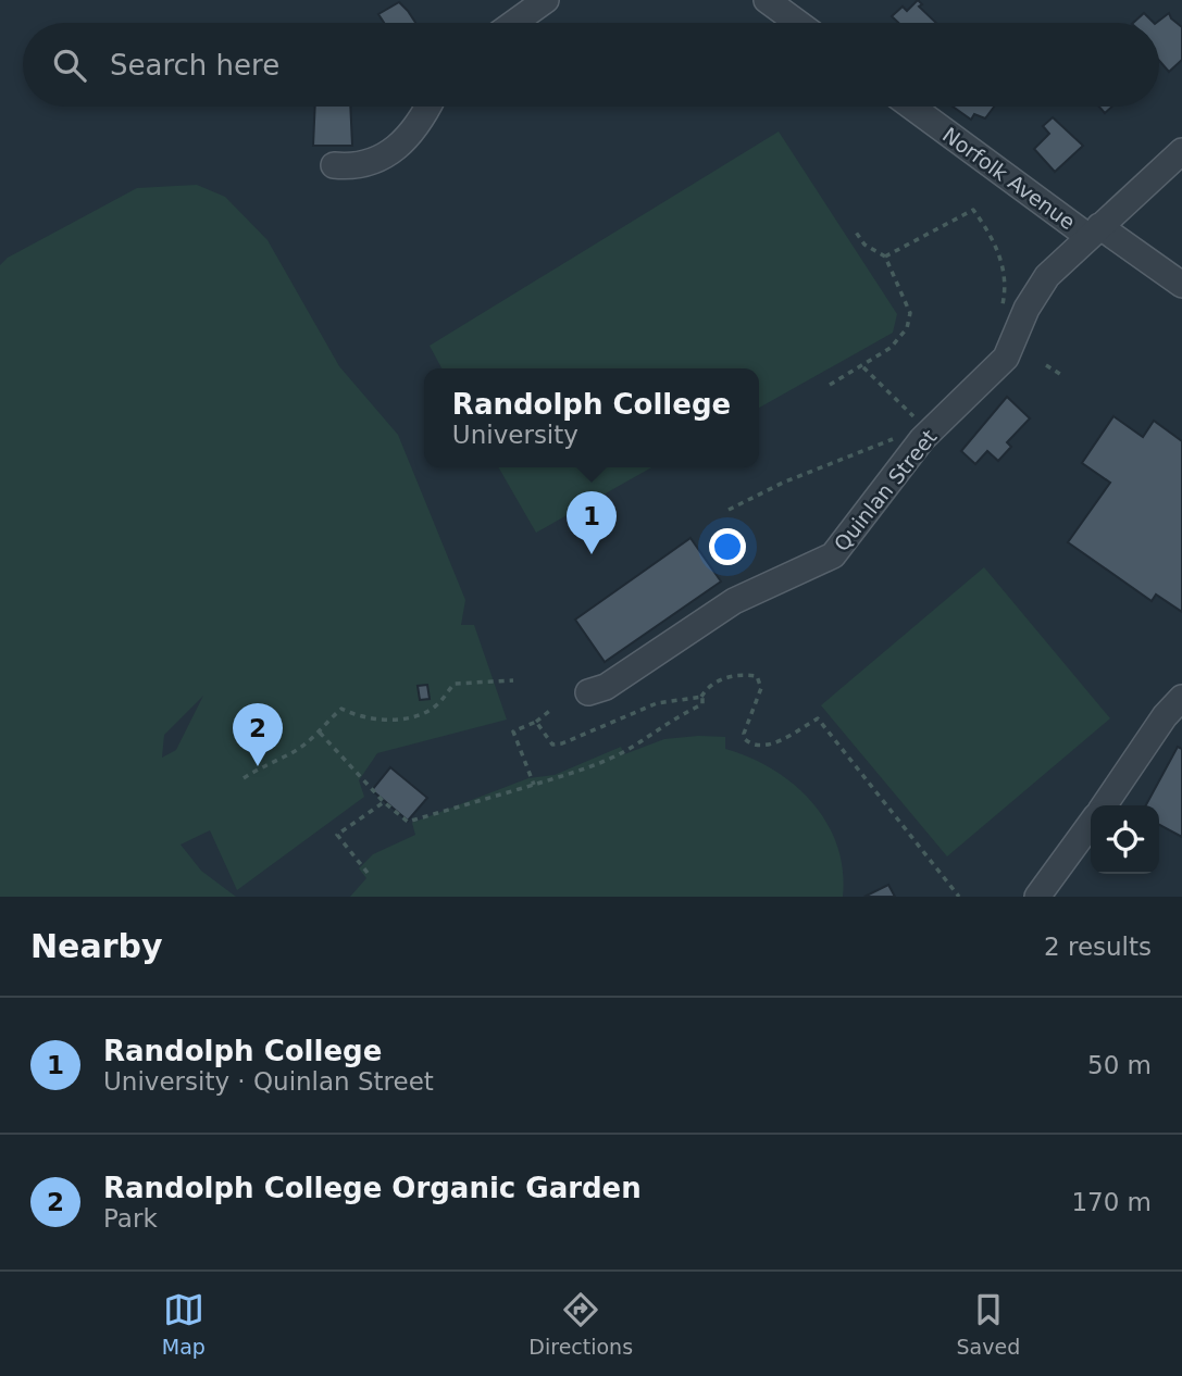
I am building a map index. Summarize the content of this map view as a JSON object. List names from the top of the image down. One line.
{"streets":{"street":["Norfolk Avenue","Quinlan Street"]},"crossings":[["Norfolk Avenue","Quinlan Street"]],"page":{"search":"Search here","popup":["Randolph College","University"],"pins":["1","2"],"heading":["Nearby","2 results"],"list":[{"mark":"1","name":"Randolph College","note":"University · Quinlan Street","value":"50 m"},{"mark":"2","name":"Randolph College Organic Garden","note":"Park","value":"170 m"}],"nav":["Map","Directions","Saved"]}}
